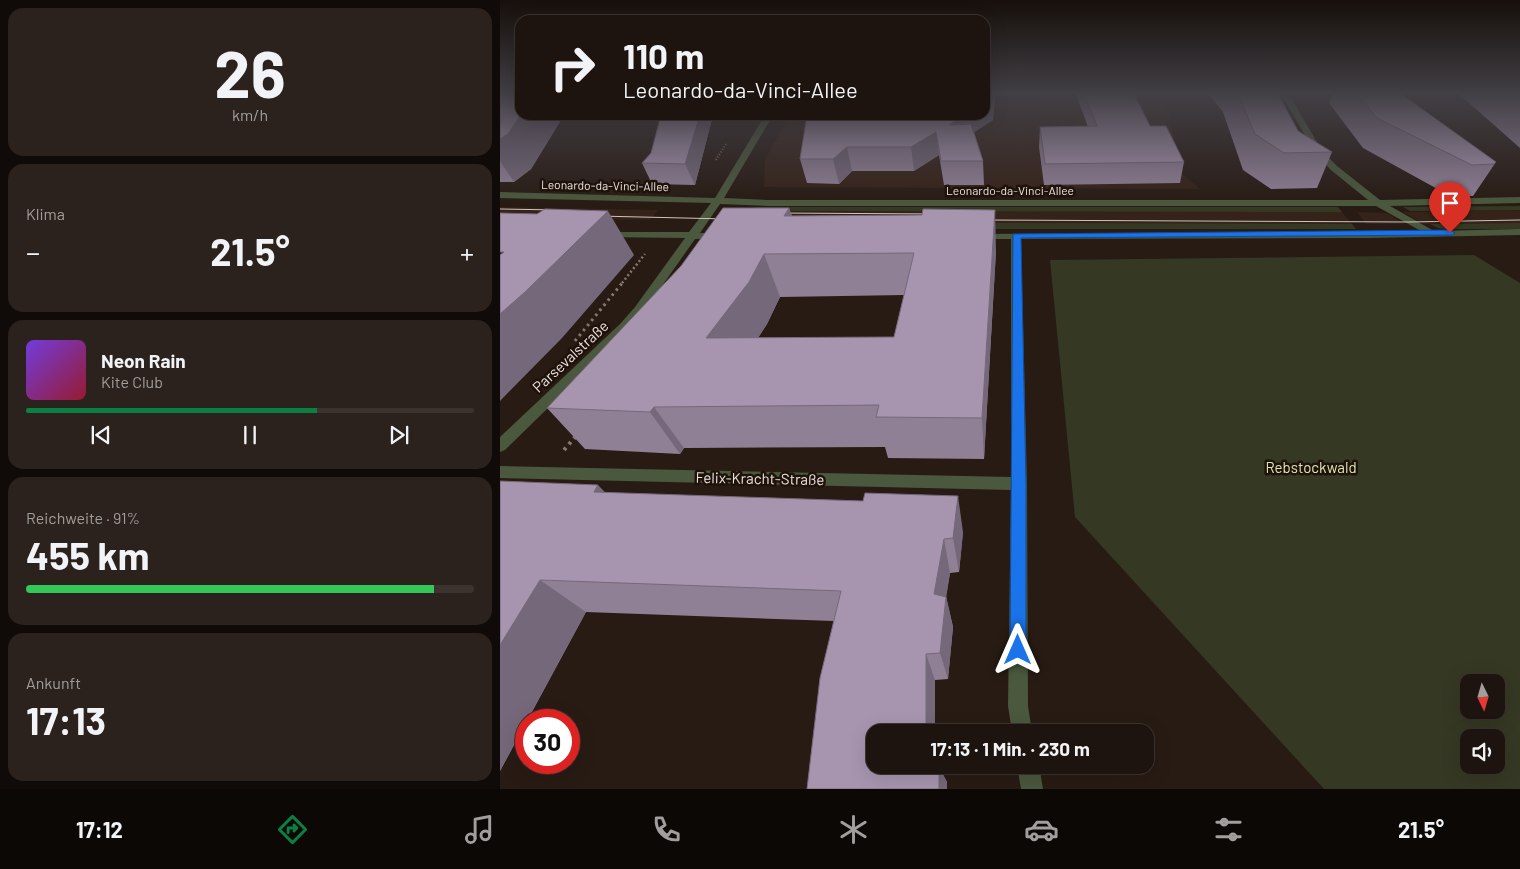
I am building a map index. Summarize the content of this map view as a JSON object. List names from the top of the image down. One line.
{"streets":{"street":["Leonardo-da-Vinci-Allee","Parsevalstraße","Felix-Kracht-Straße"]},"crossings":[["Leonardo-da-Vinci-Allee","Parsevalstraße"]],"parks":["Rebstockwald"],"north":"bottom","page":{"tile":[["26","km/h"],"Klima",["Reichweite · 91%","455 km"],["Ankunft","17:13"]],"turn":["110 m","Leonardo-da-Vinci-Allee"],"heat":["−","21.5°","+"],"song":["Neon Rain","Kite Club"],"limit":"30","trip":"17:13 · 1 Min. · 230 m","tabs":["17:12","21.5°"]}}
